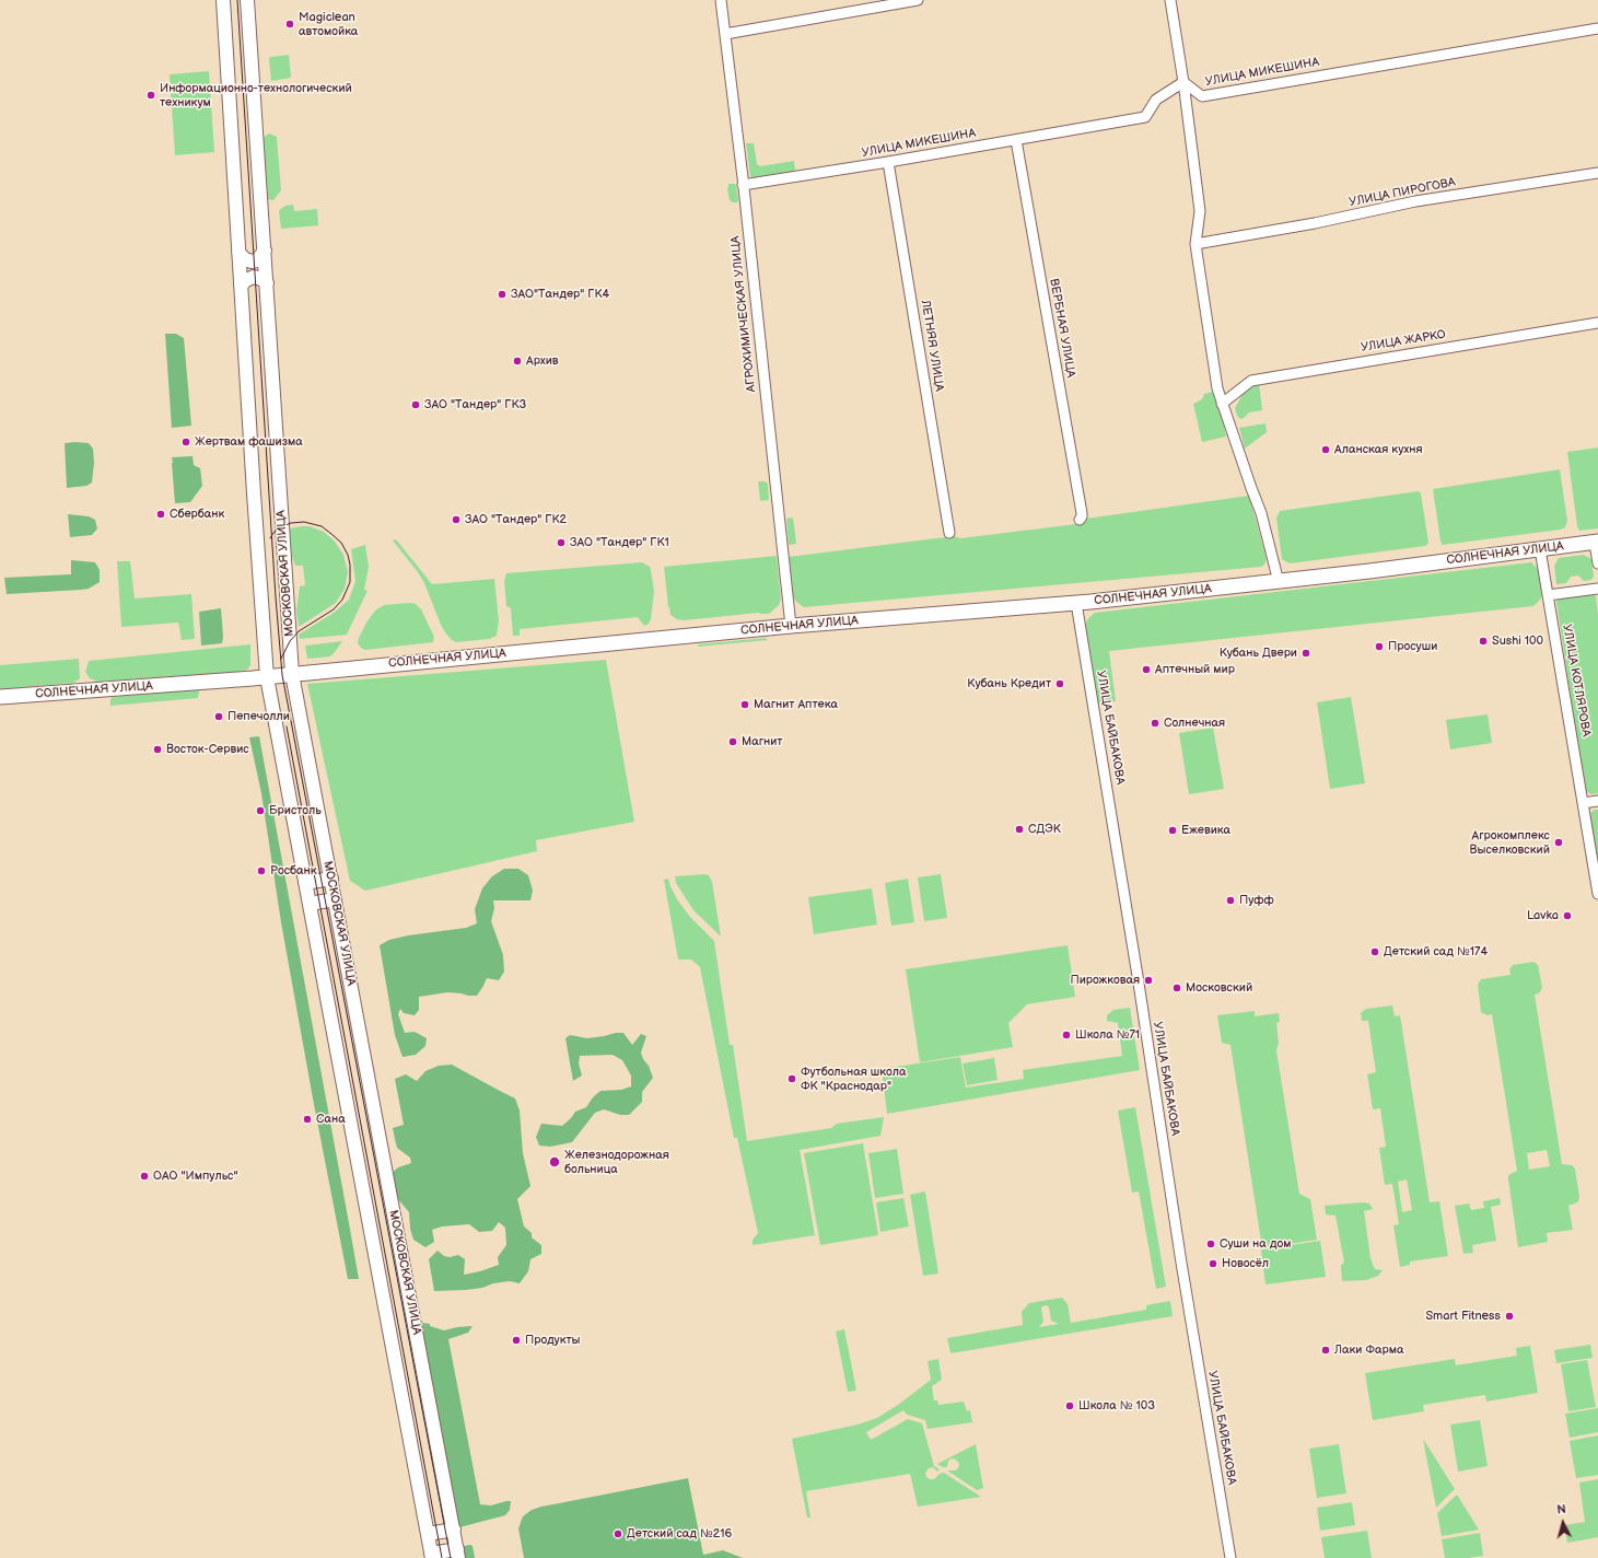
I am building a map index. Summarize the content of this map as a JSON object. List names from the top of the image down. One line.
{"streets":{"main road":["СОЛНЕЧНАЯ УЛИЦА"],"street":["УЛИЦА МИКЕШИНА","УЛИЦА ПИРОГОВА","АГРОХИМИЧЕСКАЯ УЛИЦА","ВЕРБНАЯ УЛИЦА","УЛИЦА ЖАРКО","ЛЕТНЯЯ УЛИЦА","МОСКОВСКАЯ УЛИЦА","УЛИЦА КОТЛЯРОВА","УЛИЦА БАЙБАКОВА"]},"crossings":[["УЛИЦА МИКЕШИНА","АГРОХИМИЧЕСКАЯ УЛИЦА"],["УЛИЦА МИКЕШИНА","ВЕРБНАЯ УЛИЦА"],["УЛИЦА МИКЕШИНА","ЛЕТНЯЯ УЛИЦА"],["АГРОХИМИЧЕСКАЯ УЛИЦА","СОЛНЕЧНАЯ УЛИЦА"],["СОЛНЕЧНАЯ УЛИЦА","МОСКОВСКАЯ УЛИЦА"],["СОЛНЕЧНАЯ УЛИЦА","УЛИЦА КОТЛЯРОВА"],["СОЛНЕЧНАЯ УЛИЦА","УЛИЦА БАЙБАКОВА"]],"places":["Magiclean автомойка","Информационно-технологический техникум","ЗАО\"Тандер\" ГК4","Архив","ЗАО \"Тандер\" ГК3","Жертвам фашизма","Аланская кухня","Сбербанк","ЗАО \"Тандер\" ГК2","ЗАО \"Тандер\" ГК1","Sushi 100","Просуши","Кубань Двери","Аптечный мир","Кубань Кредит","Магнит Аптека","Пепечолли","Солнечная","Магнит","Восток-Сервис","Бристоль","СДЭК","Ежевика","Агрокомплекс Выселковский","Росбанк","Пуфф","Lavka","Детский сад №174","Пирожковая","Московский","Школа №71","Футбольная школа ФК \"Краснодар\"","Сана","Железнодорожная больница","ОАО \"Импульс\"","Суши на дом","Новосёл","Smart Fitness","Продукты","Лаки Фарма","Школа № 103","Детский сад №216"],"north":"top"}
